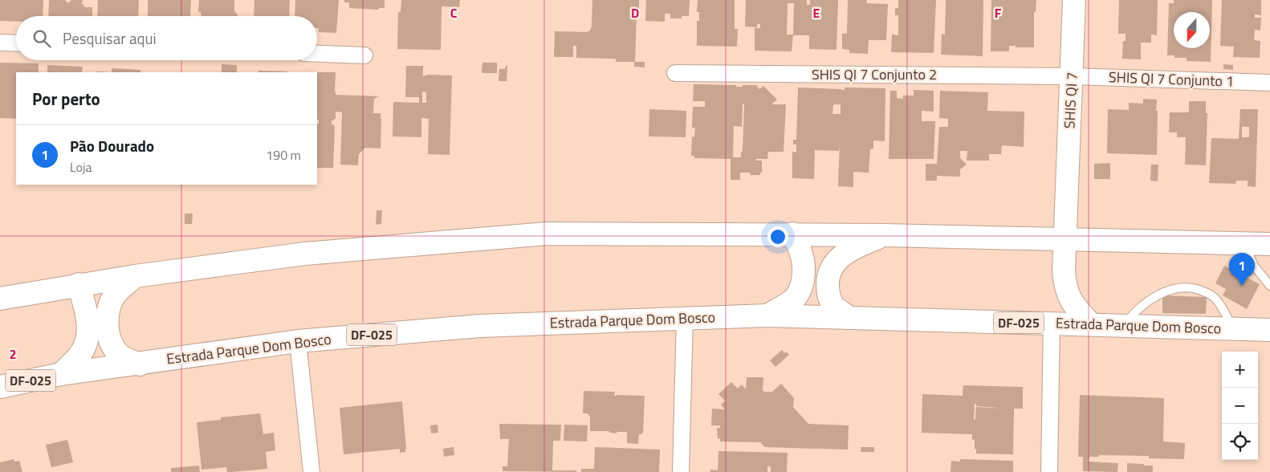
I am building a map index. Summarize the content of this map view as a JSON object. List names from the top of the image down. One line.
{"streets":{"main road":["SHIS QI 7","Estrada Parque Dom Bosco","DF-025"],"street":["SHIS QI 7 Conjunto 2","SHIS QI 7 Conjunto 1"]},"crossings":[["SHIS QI 7 Conjunto 2","SHIS QI 7 Conjunto 1"],["SHIS QI 7 Conjunto 2","SHIS QI 7"],["SHIS QI 7 Conjunto 1","SHIS QI 7"],["SHIS QI 7","Estrada Parque Dom Bosco"]],"north":"bottom","page":{"search":"Pesquisar aqui","heading":"Por perto","list":[{"mark":"1","name":"Pão Dourado","note":"Loja","value":"190 m"}],"pins":"1","map_buttons":["+","−"]},"grid":{"columns":["C","D","E","F"],"rows":["2"]}}
